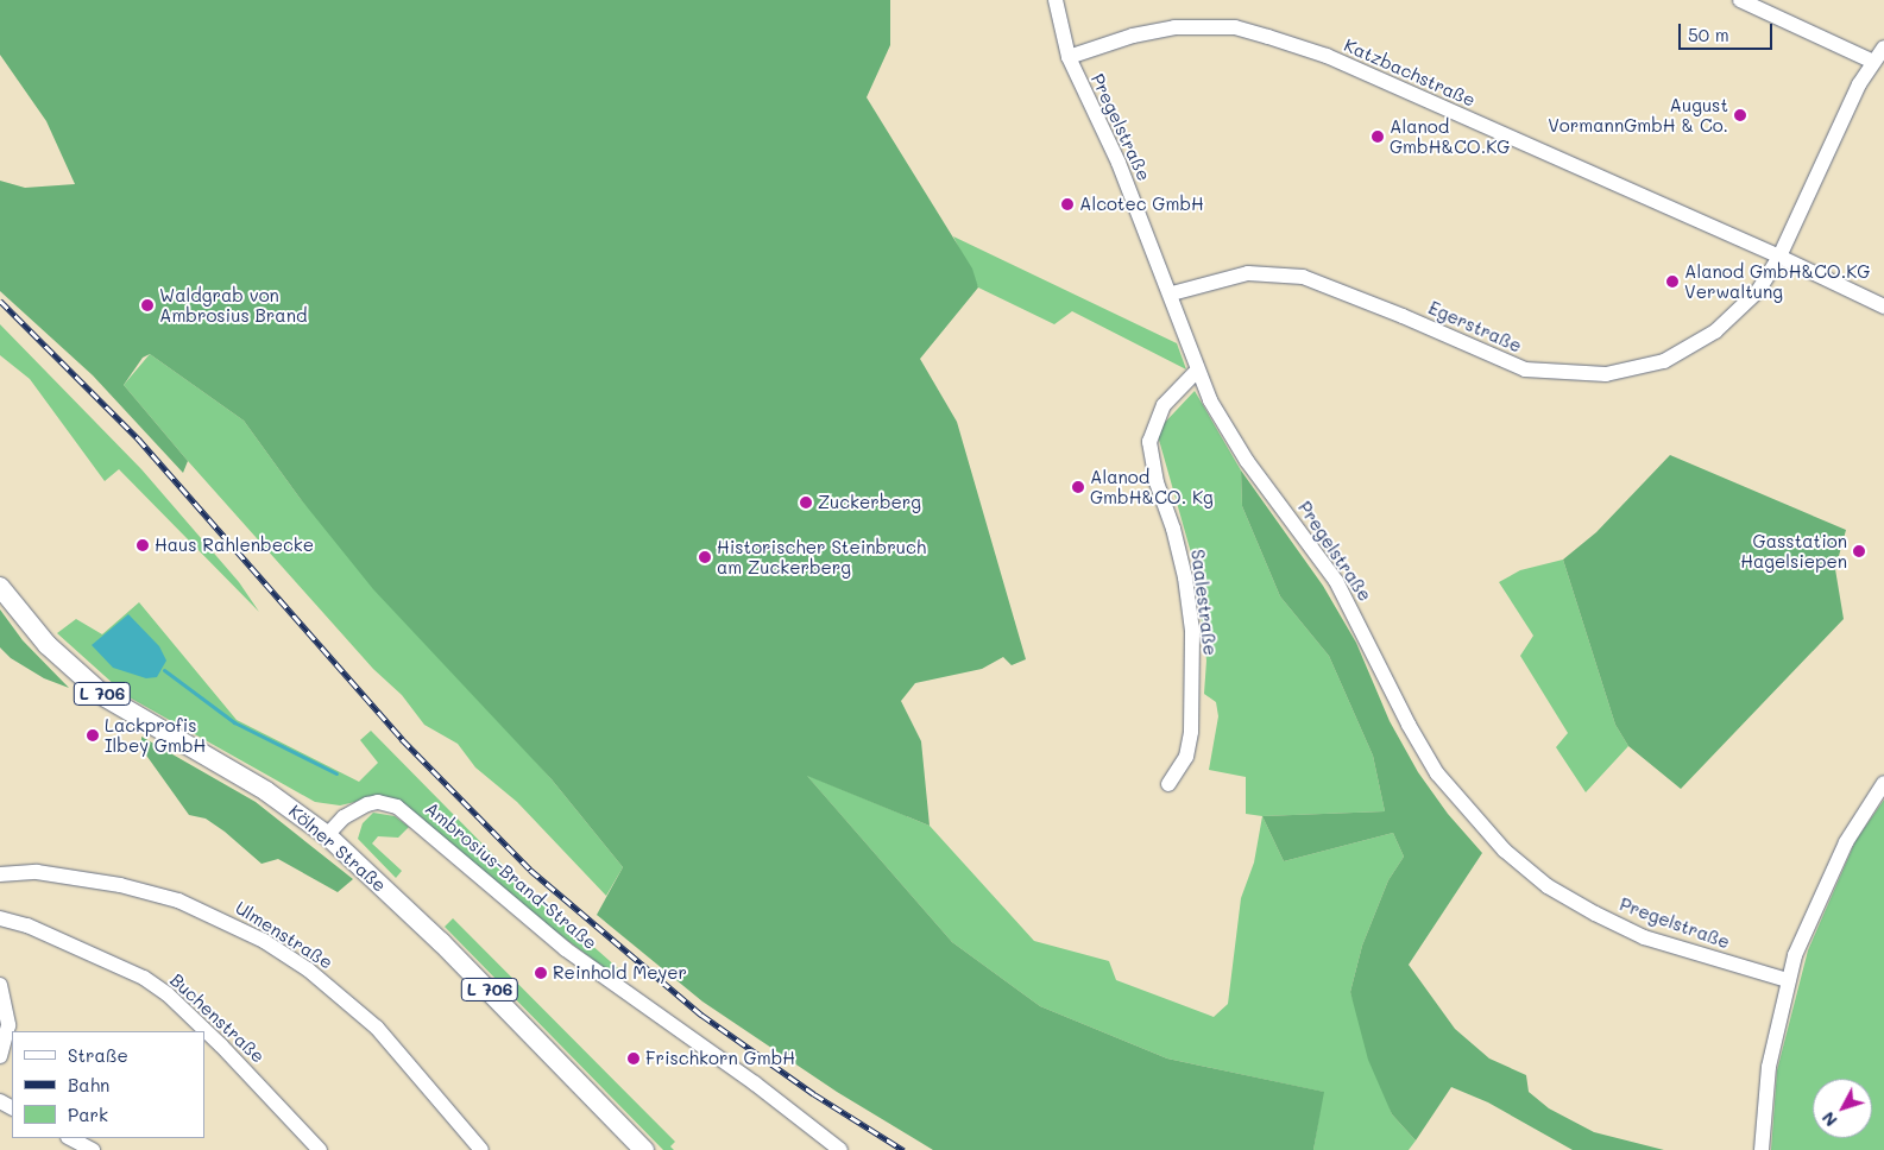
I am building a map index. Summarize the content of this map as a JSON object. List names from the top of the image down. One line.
{"streets":{"main road":["L 706","Kölner Straße"],"street":["Katzbachstraße","Pregelstraße","Egerstraße","Saalestraße","Ambrosius-Brand-Straße","Ulmenstraße","Buchenstraße"]},"crossings":[["Katzbachstraße","Pregelstraße"],["Katzbachstraße","Egerstraße"],["Pregelstraße","Egerstraße"],["Pregelstraße","Saalestraße"],["Kölner Straße","Ambrosius-Brand-Straße"]],"places":["August VormannGmbH & Co.","Alanod GmbH&CO.KG","Alcotec GmbH","Alanod GmbH&CO.KG Verwaltung","Waldgrab von Ambrosius Brand","Alanod GmbH&CO. Kg","Zuckerberg","Haus Rahlenbecke","Gasstation Hagelsiepen","Historischer Steinbruch am Zuckerberg","Lackprofis Ilbey GmbH","Reinhold Meyer","Frischkorn GmbH"],"legend":["Straße","Bahn","Park"],"scale_bar":"50 m","north":"bottom left"}
